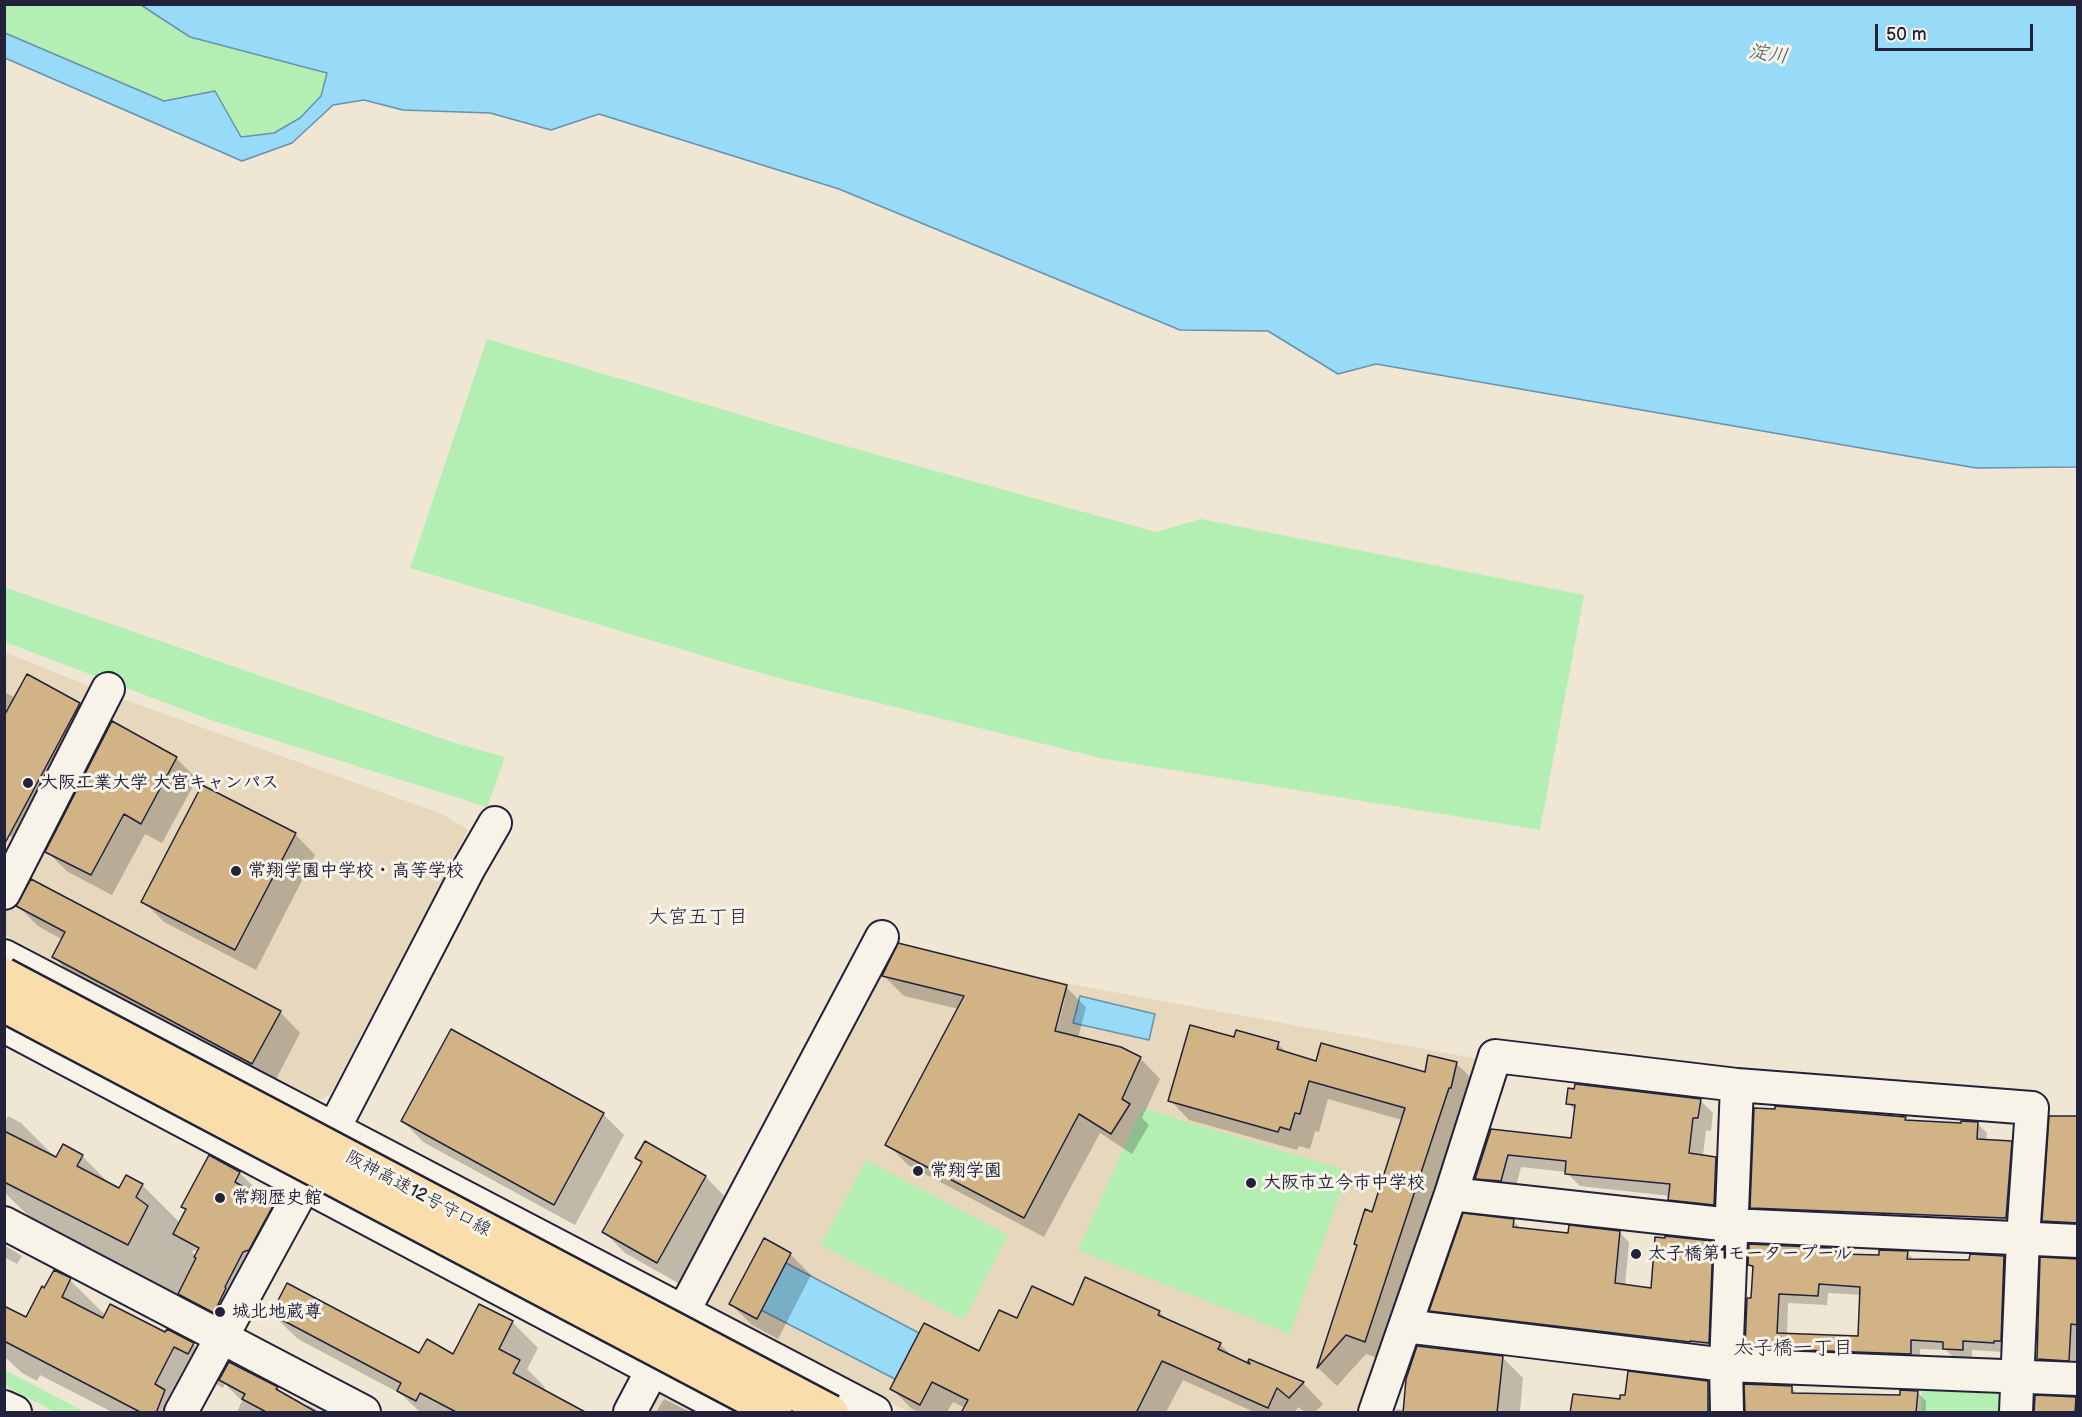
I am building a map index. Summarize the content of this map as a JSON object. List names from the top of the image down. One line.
{"streets":{"highway":["阪神高速12号守口線"]},"districts":["大宮五丁目","太子橋一丁目"],"water":["淀川"],"places":["大阪工業大学 大宮キャンパス","常翔学園中学校・高等学校","常翔学園","大阪市立今市中学校","常翔歴史館","太子橋第1モータープール","城北地蔵尊"],"scale_bar":"50 m"}
